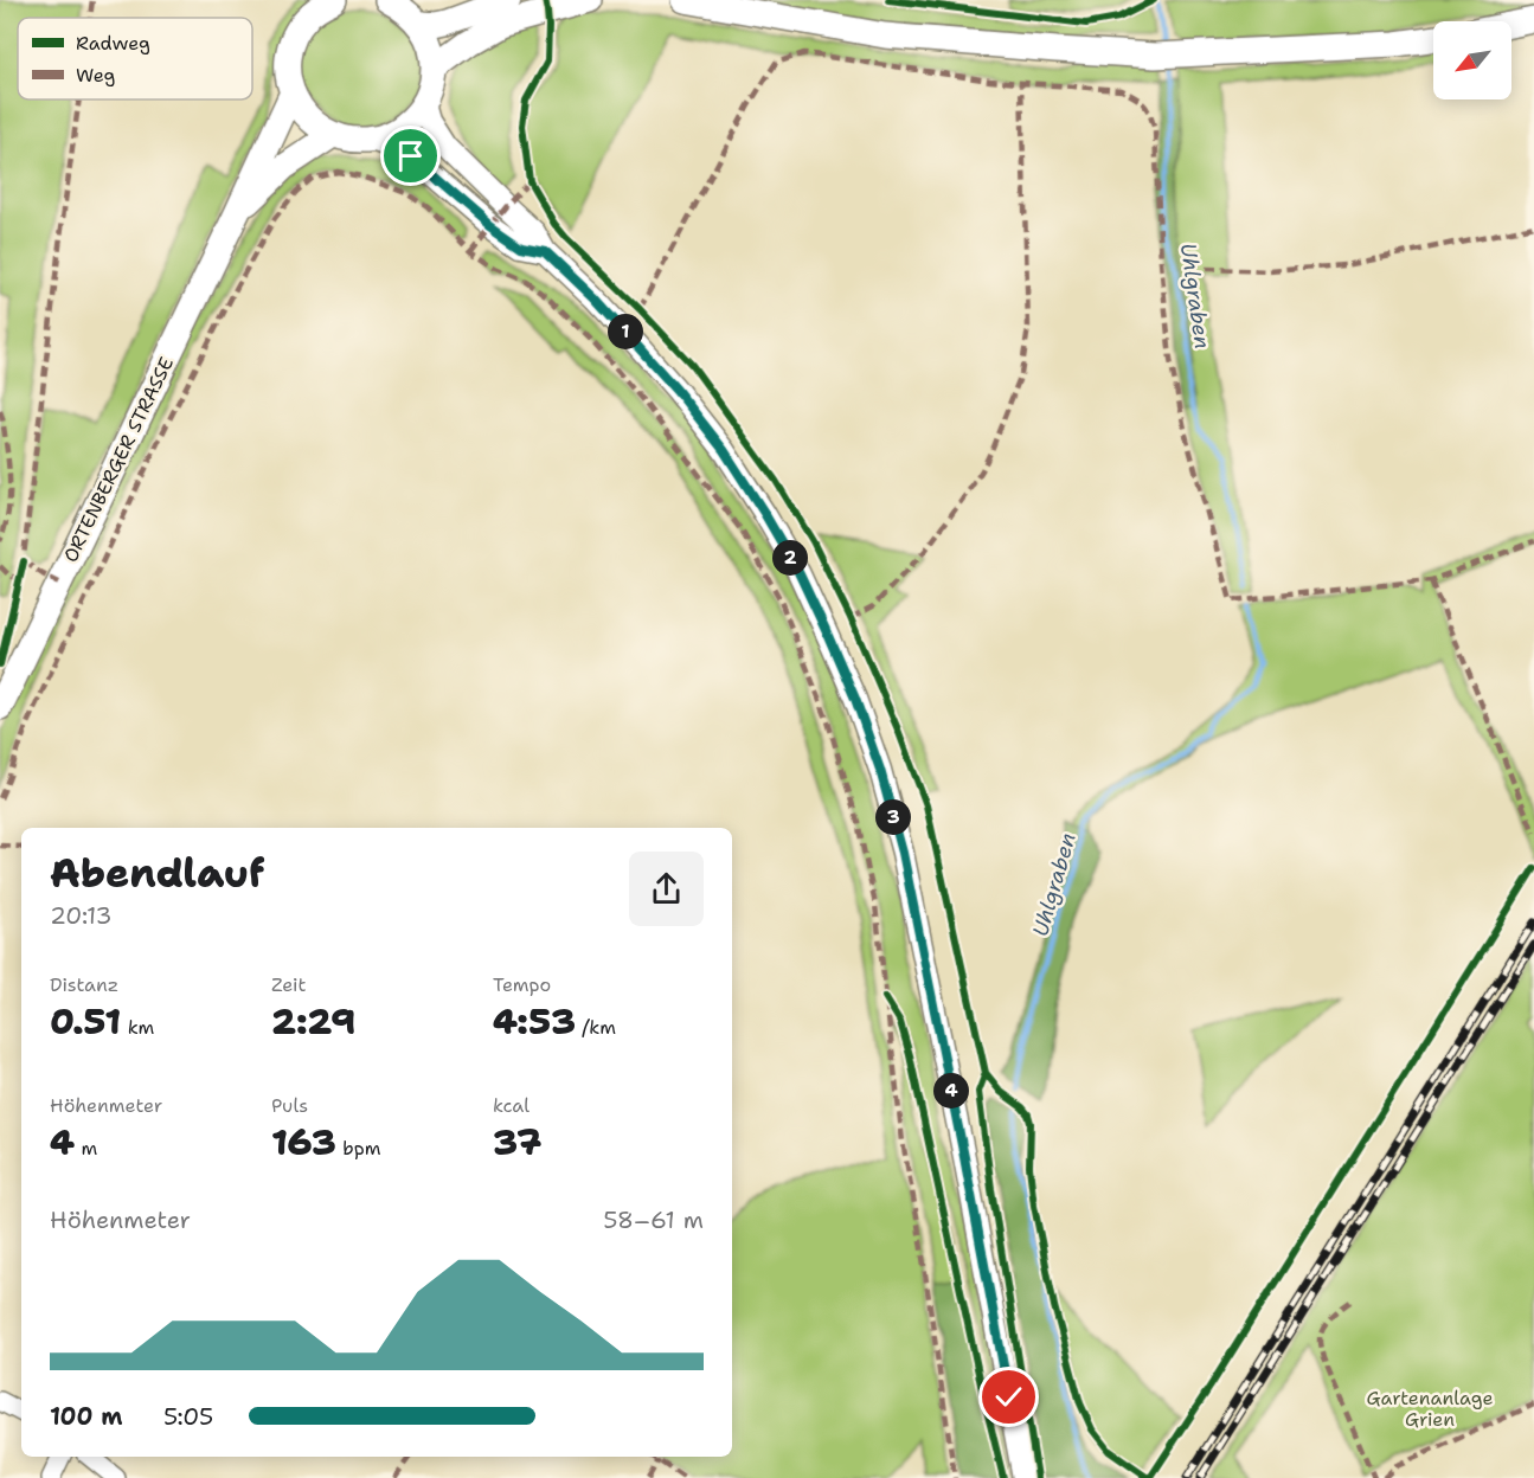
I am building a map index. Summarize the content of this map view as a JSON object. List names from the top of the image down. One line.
{"streets":{"main road":["ORTENBERGER STRASSE"]},"water":["Uhlgraben"],"parks":["Gartenanlage Grien"],"legend":["Radweg","Weg"],"north":"bottom left","page":{"pins":["1","2","3","4"],"heading":["Abendlauf","20:13"],"stats":[["Distanz","0.51 km"],["Zeit","2:29"],["Tempo","4:53 /km"],["Höhenmeter","4 m"],["Puls","163 bpm"],["kcal","37"]],"chart":["Höhenmeter","58–61 m"],"list":[{"name":"100 m","note":"5:05"}]}}
